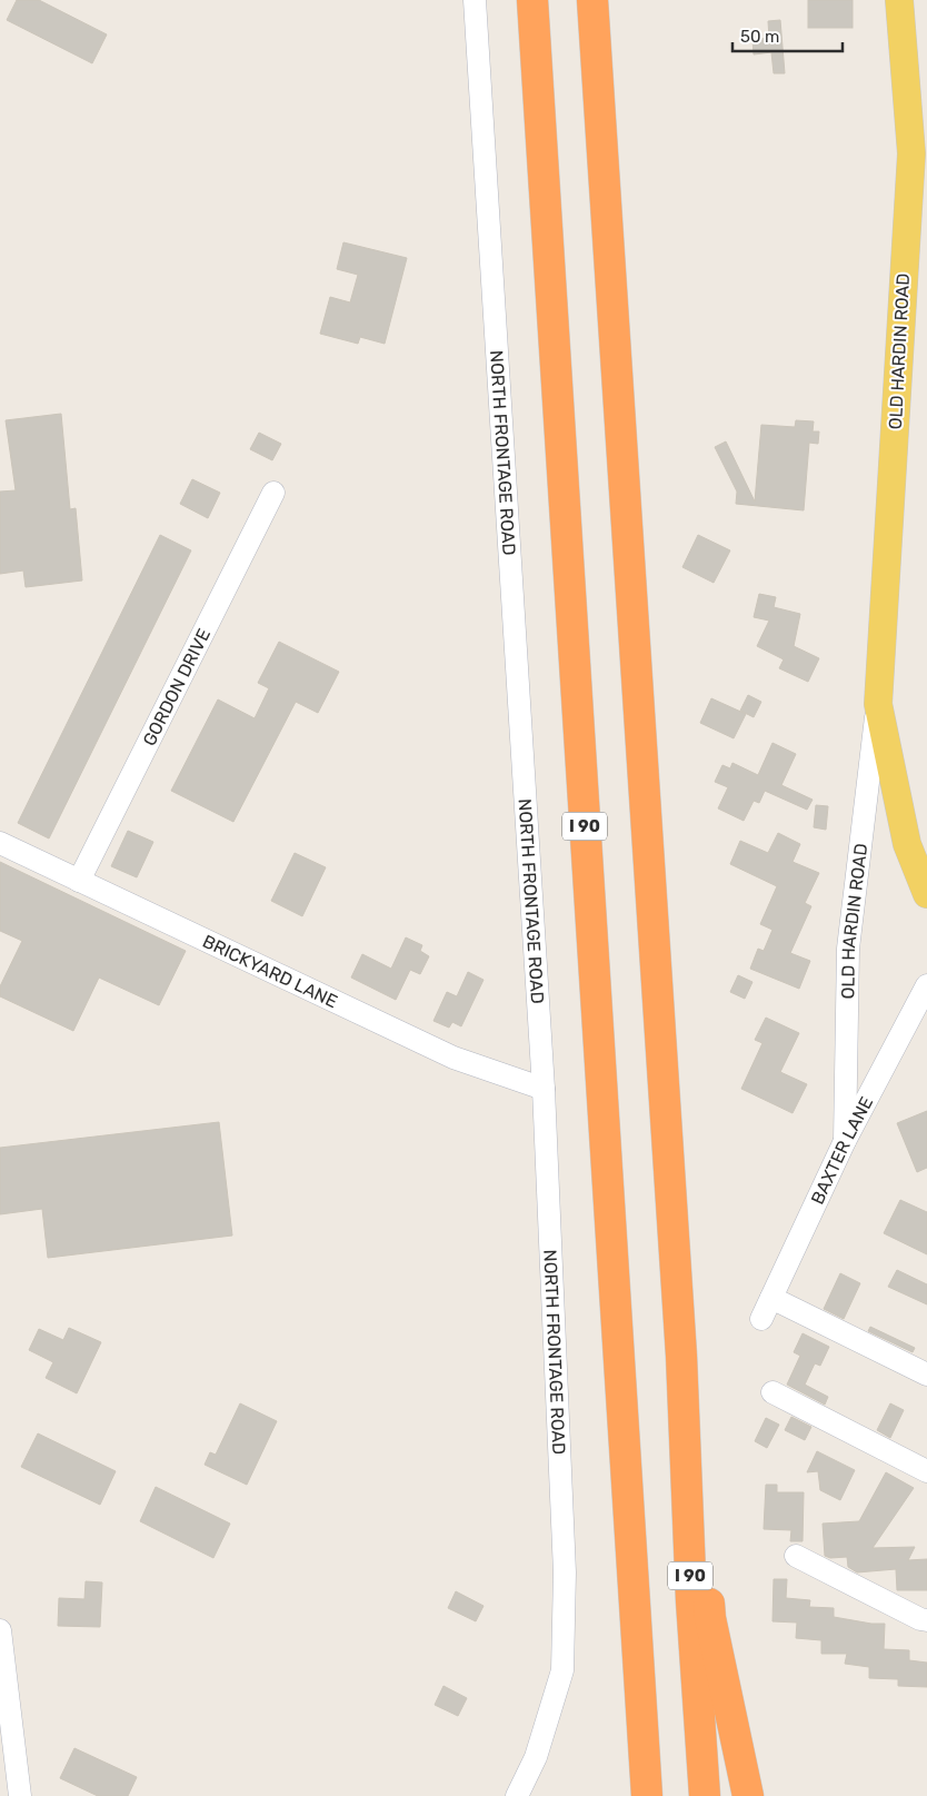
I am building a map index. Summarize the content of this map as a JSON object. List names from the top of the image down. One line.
{"streets":{"highway":["I 90"],"main road":["OLD HARDIN ROAD"],"street":["NORTH FRONTAGE ROAD","GORDON DRIVE","BRICKYARD LANE","BAXTER LANE"]},"crossings":[["OLD HARDIN ROAD","BAXTER LANE"],["NORTH FRONTAGE ROAD","BRICKYARD LANE"],["GORDON DRIVE","BRICKYARD LANE"]],"scale_bar":"50 m"}
